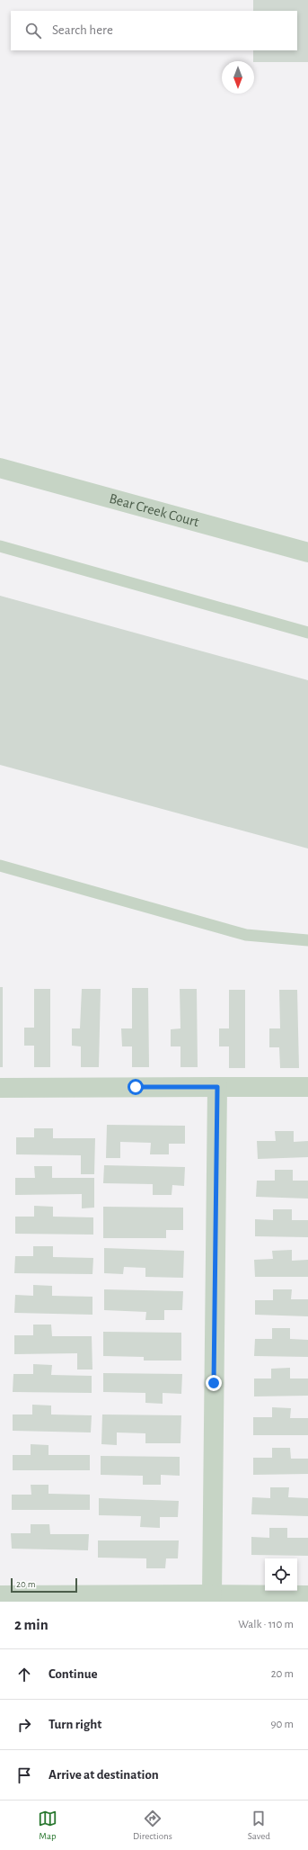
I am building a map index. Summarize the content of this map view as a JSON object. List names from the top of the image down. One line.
{"streets":{"street":["Bear Creek Court"]},"scale_bar":"20 m","north":"bottom","page":{"search":"Search here","scale":"20 m","heading":["2 min","Walk · 110 m"],"list":[["Continue","20 m"],["Turn right","90 m"],"Arrive at destination"],"nav":["Map","Directions","Saved"]}}
